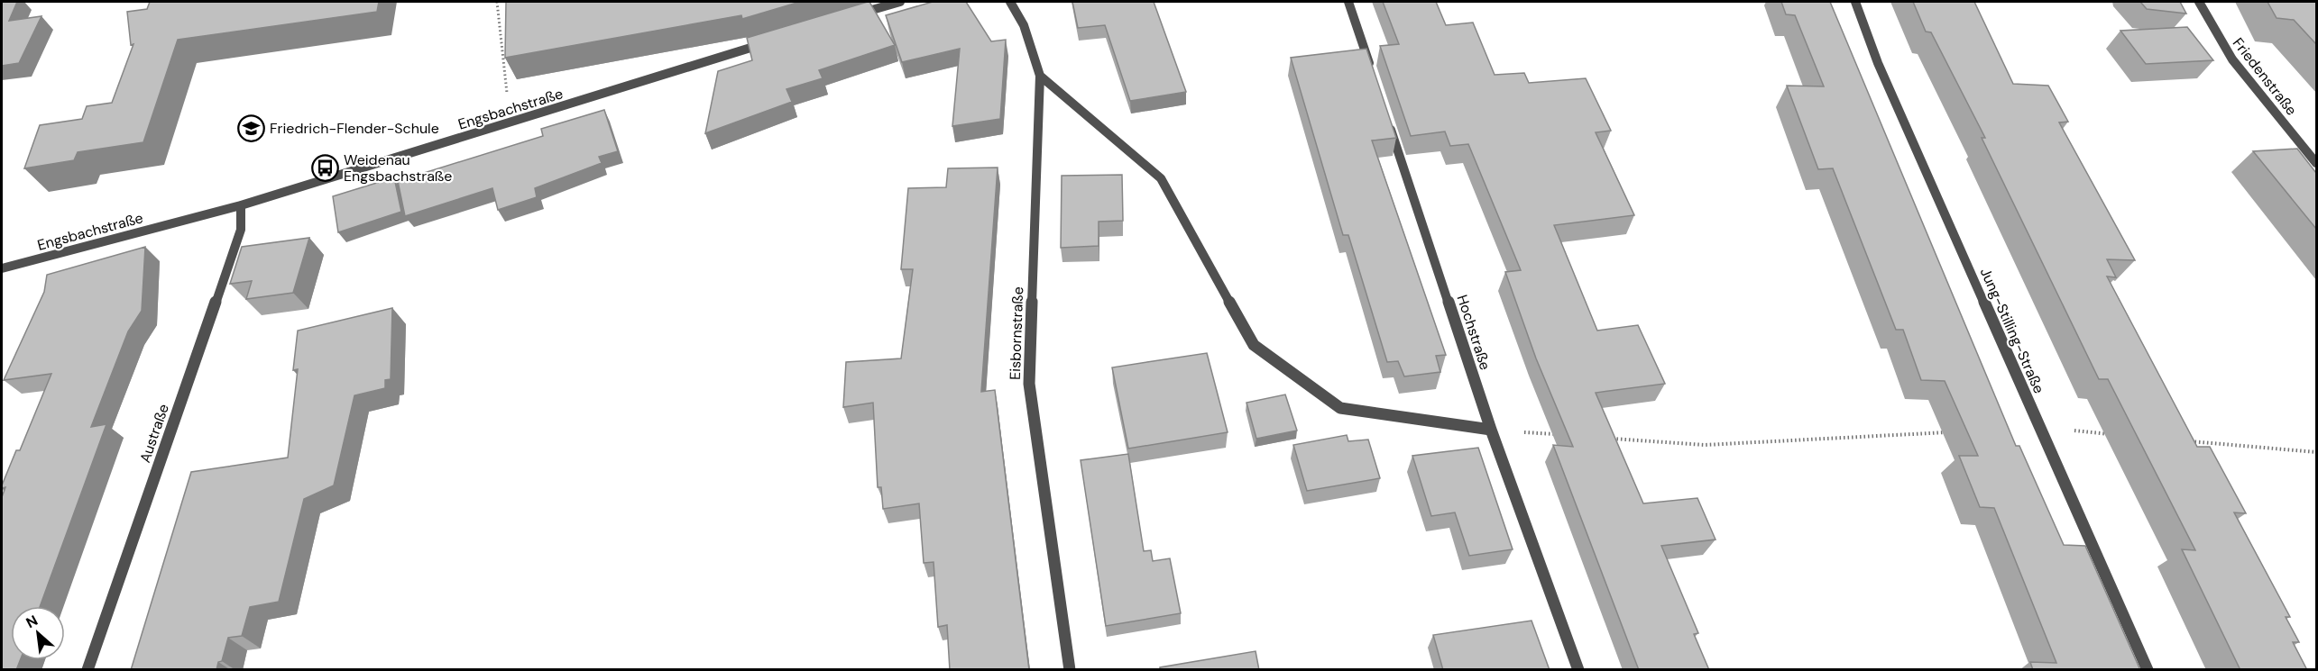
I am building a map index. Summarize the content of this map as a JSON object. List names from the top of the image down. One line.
{"streets":{"street":["Friedenstraße","Engsbachstraße","Jung-Stilling-Straße","Hochstraße","Eisbornstraße","Austraße"]},"crossings":[["Engsbachstraße","Austraße"]],"places":{"school or university":["Friedrich-Flender-Schule"],"bus stop":["Weidenau Engsbachstraße"]},"north":"top left"}
